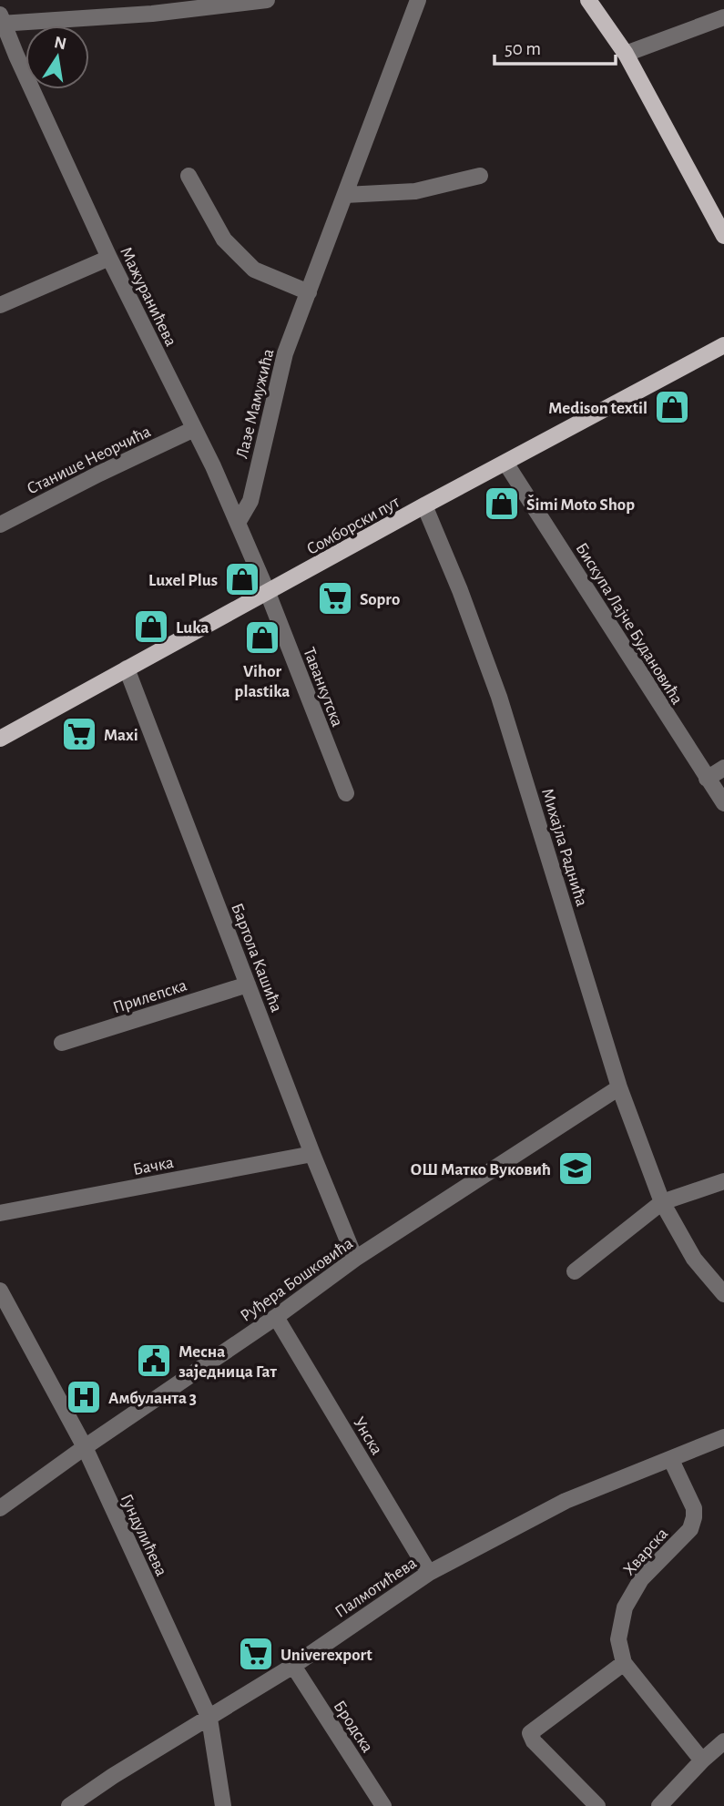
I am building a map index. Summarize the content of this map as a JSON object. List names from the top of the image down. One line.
{"streets":{"main road":["Сомборски пут"],"street":["Мажуранићева","Лазе Мамужића","Станише Неорчића","Бискупа Лајче Будановића","Таванкутска","Михајла Раднића","Бартола Кашића","Прилепска","Бачка","Руђера Бошковића","Унска","Гундулићева","Хварска","Палмотићева","Бродска"]},"crossings":[["Мажуранићева","Лазе Мамужића"],["Мажуранићева","Станише Неорчића"],["Мажуранићева","Сомборски пут"],["Мажуранићева","Таванкутска"],["Сомборски пут","Бискупа Лајче Будановића"],["Сомборски пут","Таванкутска"],["Сомборски пут","Михајла Раднића"],["Сомборски пут","Бартола Кашића"],["Михајла Раднића","Руђера Бошковића"],["Бартола Кашића","Прилепска"],["Бартола Кашића","Бачка"],["Бартола Кашића","Руђера Бошковића"],["Руђера Бошковића","Унска"],["Руђера Бошковића","Гундулићева"],["Унска","Палмотићева"],["Гундулићева","Палмотићева"],["Хварска","Палмотићева"],["Палмотићева","Бродска"]],"places":{"shop":["Medison textil","Šimi Moto Shop","Luxel Plus","Luka","Vihor plastika"],"supermarket":["Sopro","Maxi","Univerexport"],"school or university":["ОШ Матко Вуковић"],"public building":["Месна заједница Гат"],"hospital":["Амбуланта 3"]},"scale_bar":"50 m","north":"top"}
